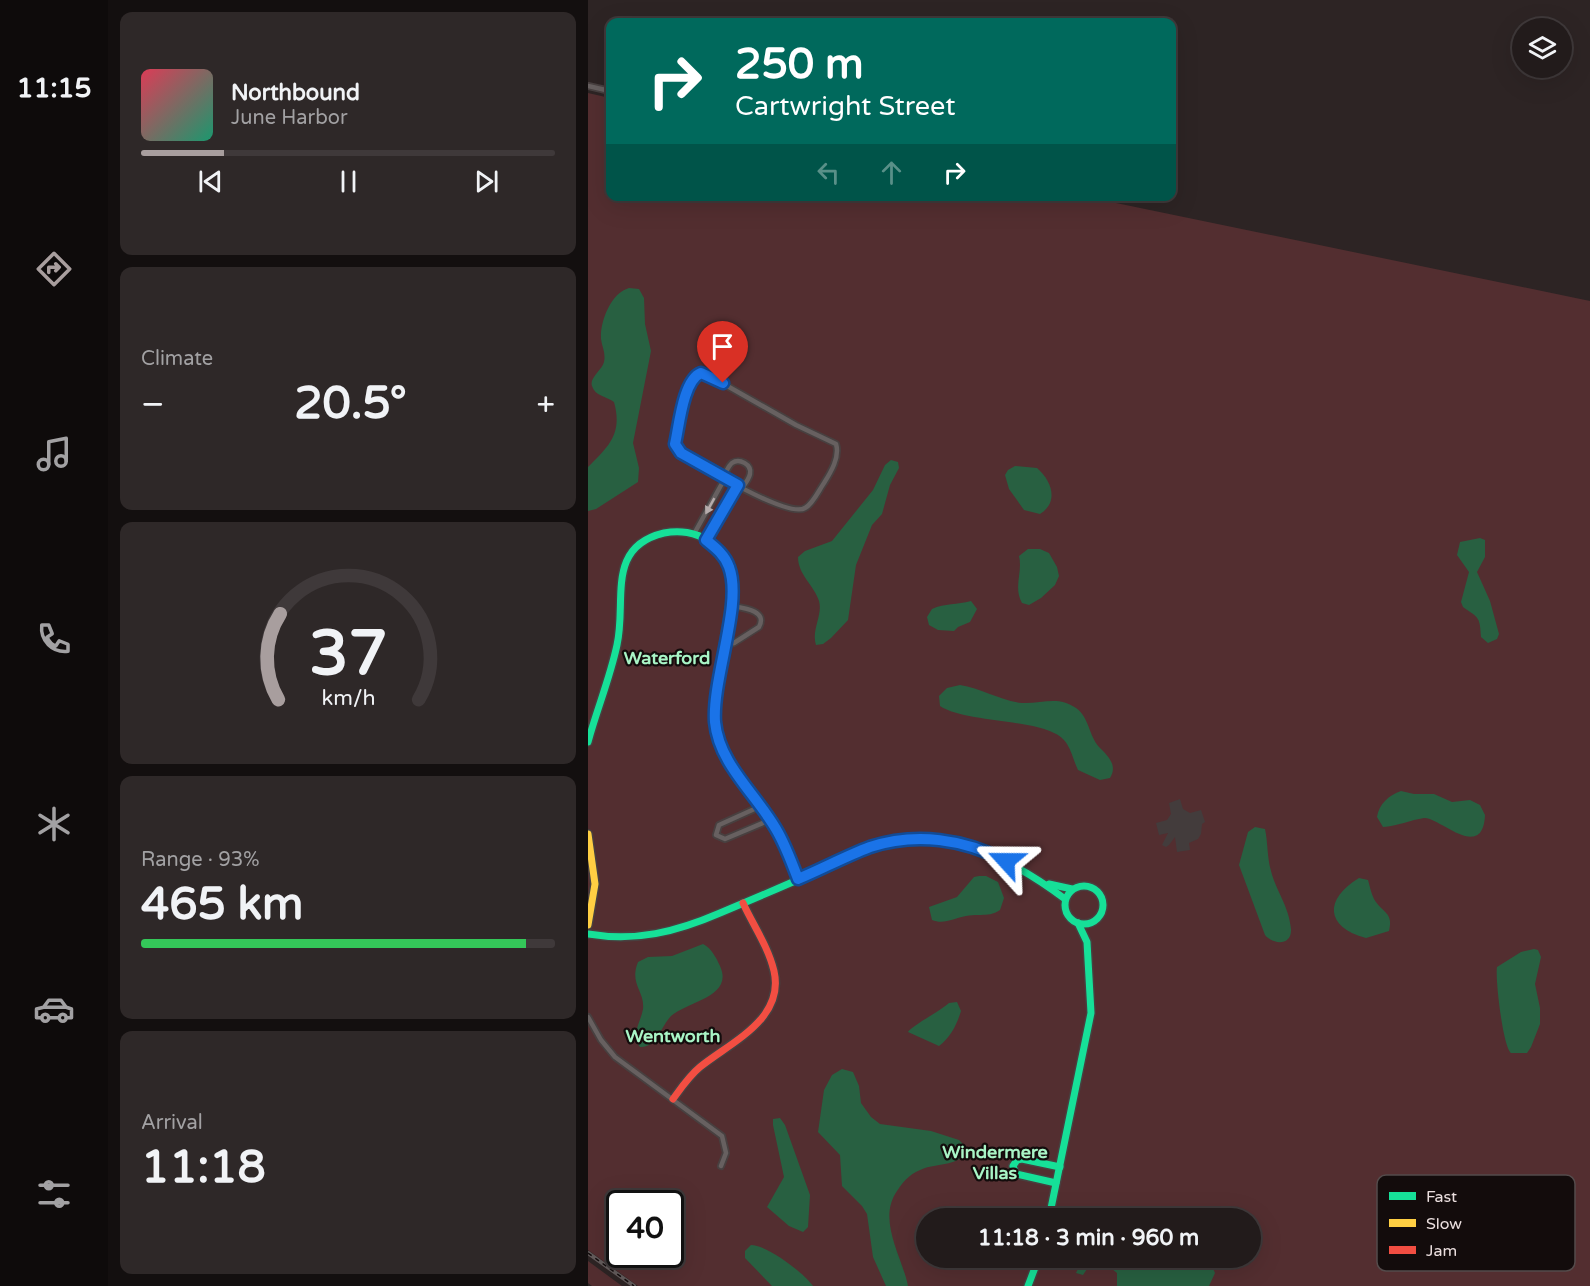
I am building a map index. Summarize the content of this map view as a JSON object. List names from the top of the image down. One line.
{"districts":["Waterford","Wentworth","Windermere Villas"],"legend":["Fast","Slow","Jam"],"page":{"tabs":"11:15","turn":["250 m","Cartwright Street"],"song":["Northbound","June Harbor"],"tile":["Climate",["Range · 93%","465 km"],["Arrival","11:18"]],"heat":["−","20.5°","+"],"limit":"40","trip":"11:18 · 3 min · 960 m","gauge":["37","km/h"]}}
